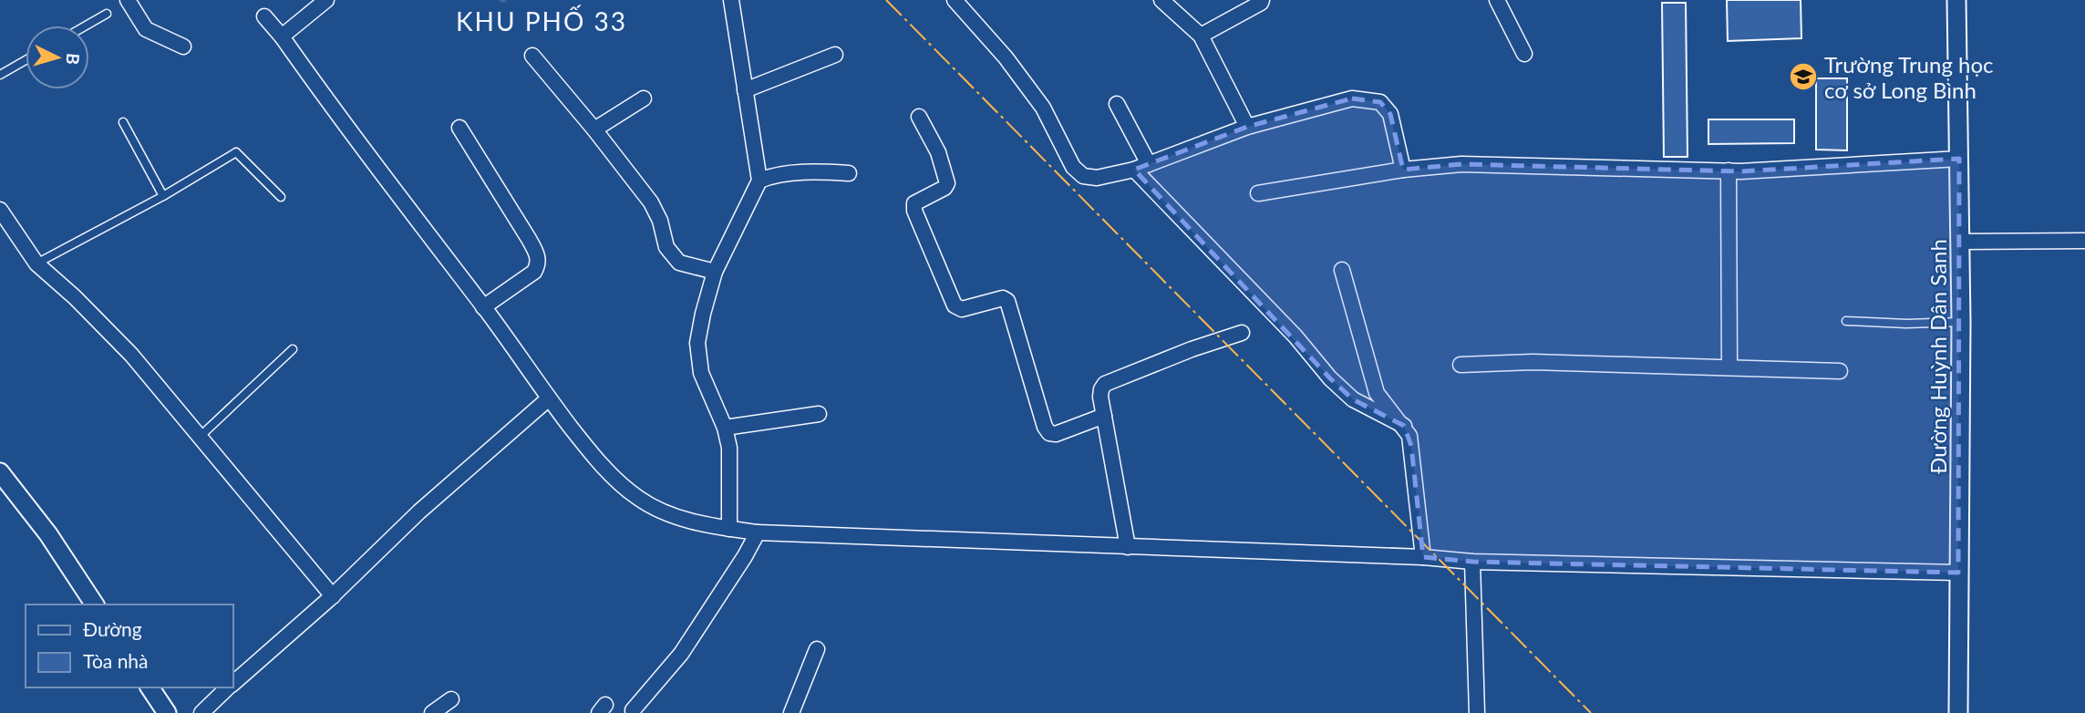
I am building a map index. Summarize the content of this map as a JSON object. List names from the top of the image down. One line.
{"streets":{"street":["Đường Huỳnh Dân Sanh"]},"districts":["KHU PHỐ 33"],"places":{"school or university":["Trường Trung học cơ sở Long Bình"]},"legend":["Đường","Tòa nhà"],"north":"right"}
